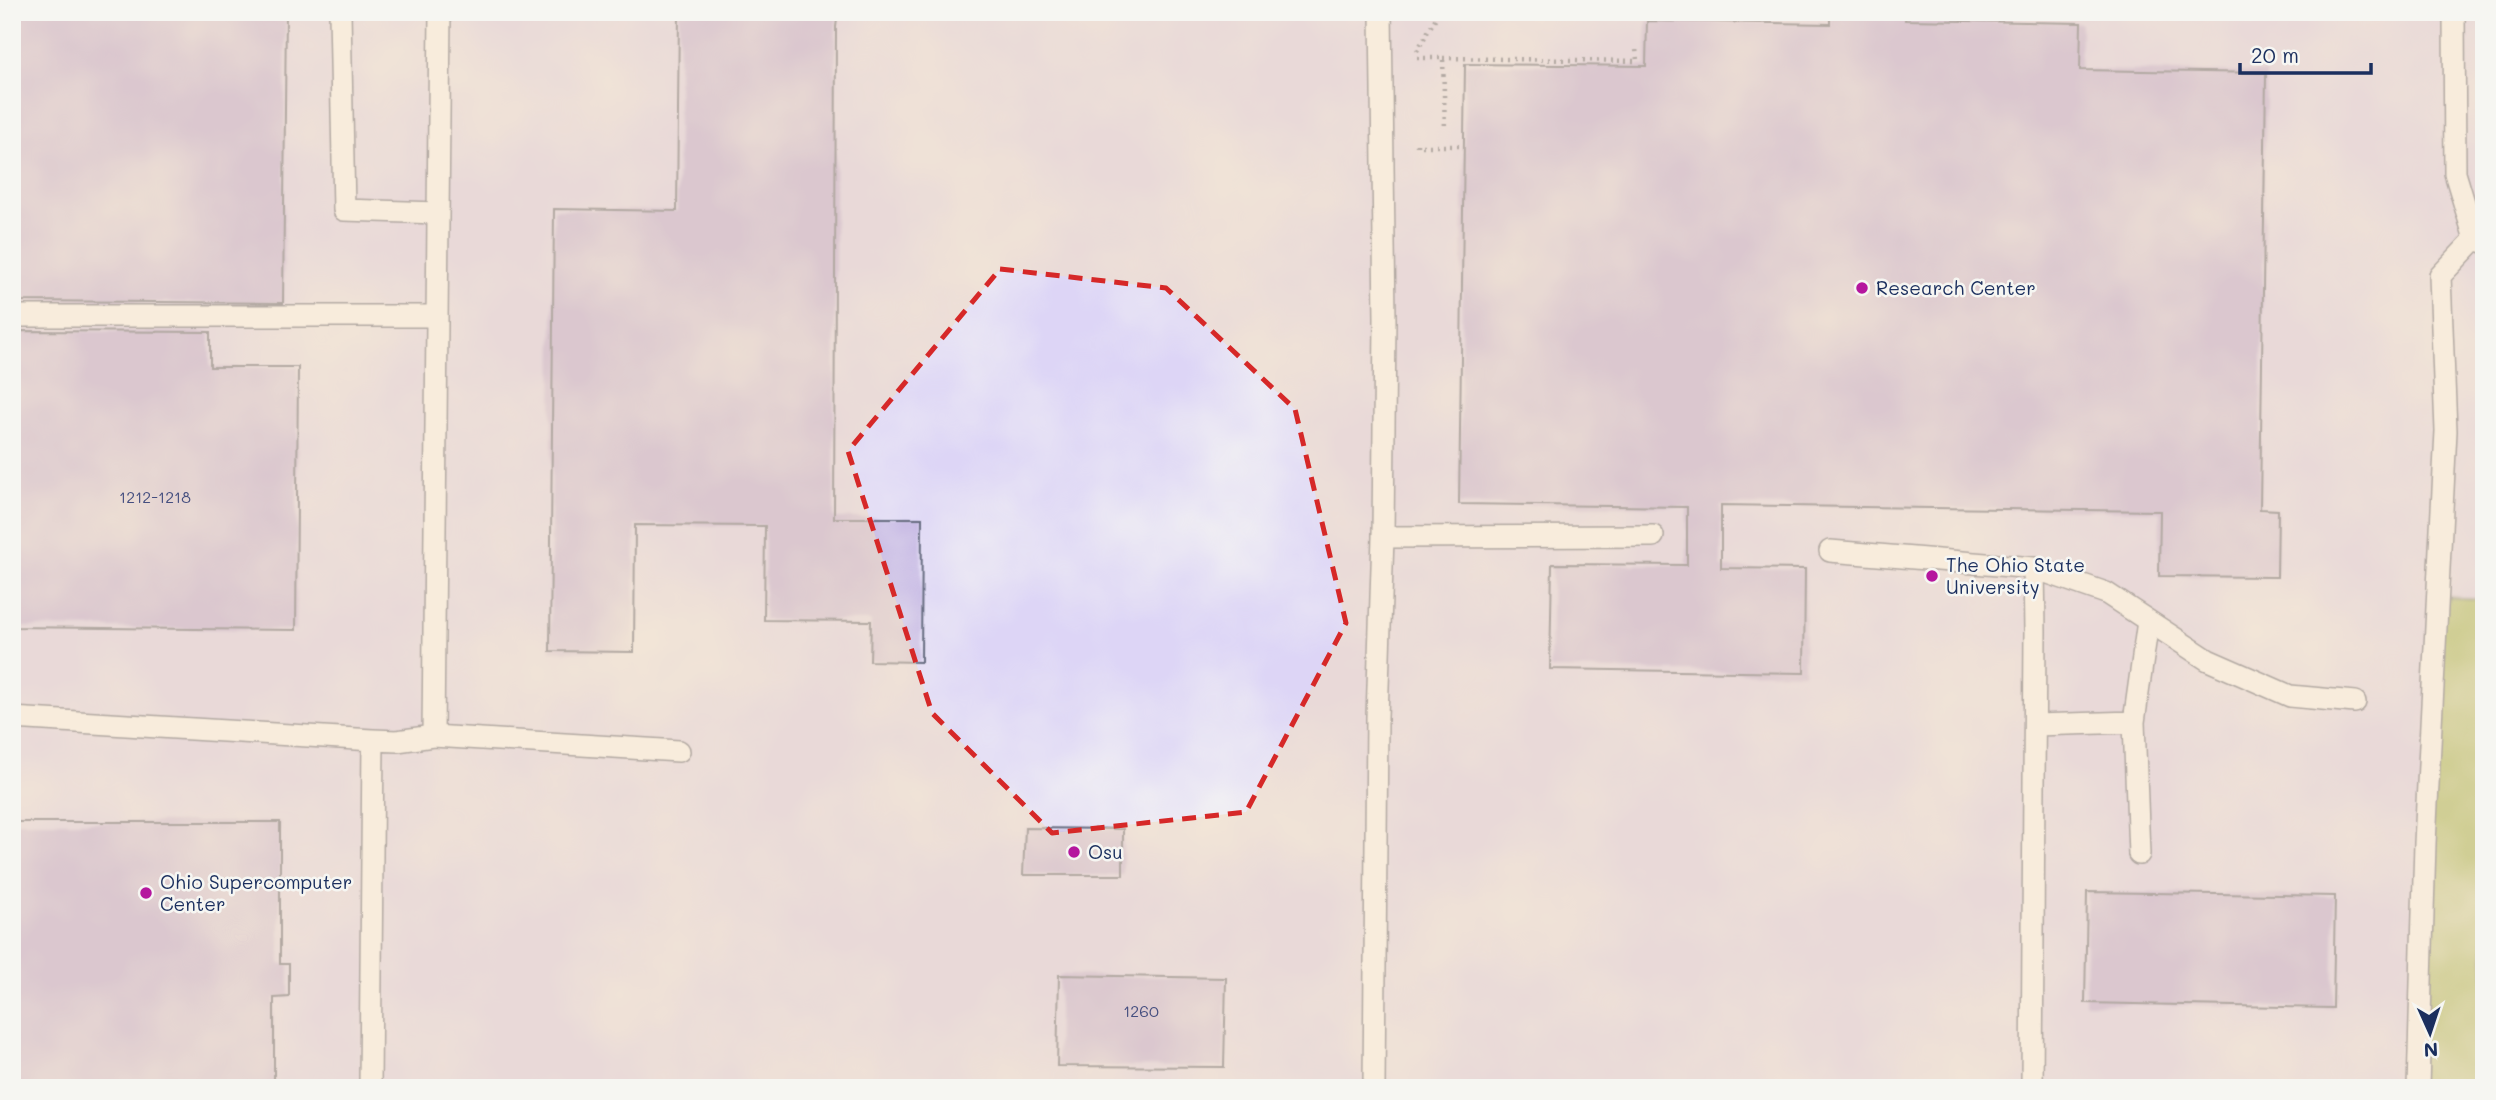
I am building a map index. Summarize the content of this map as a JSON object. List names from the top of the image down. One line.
{"places":["Research Center","The Ohio State University","Osu","Ohio Supercomputer Center"],"house_numbers":["1212-1218","1260"],"scale_bar":"20 m","north":"bottom"}
